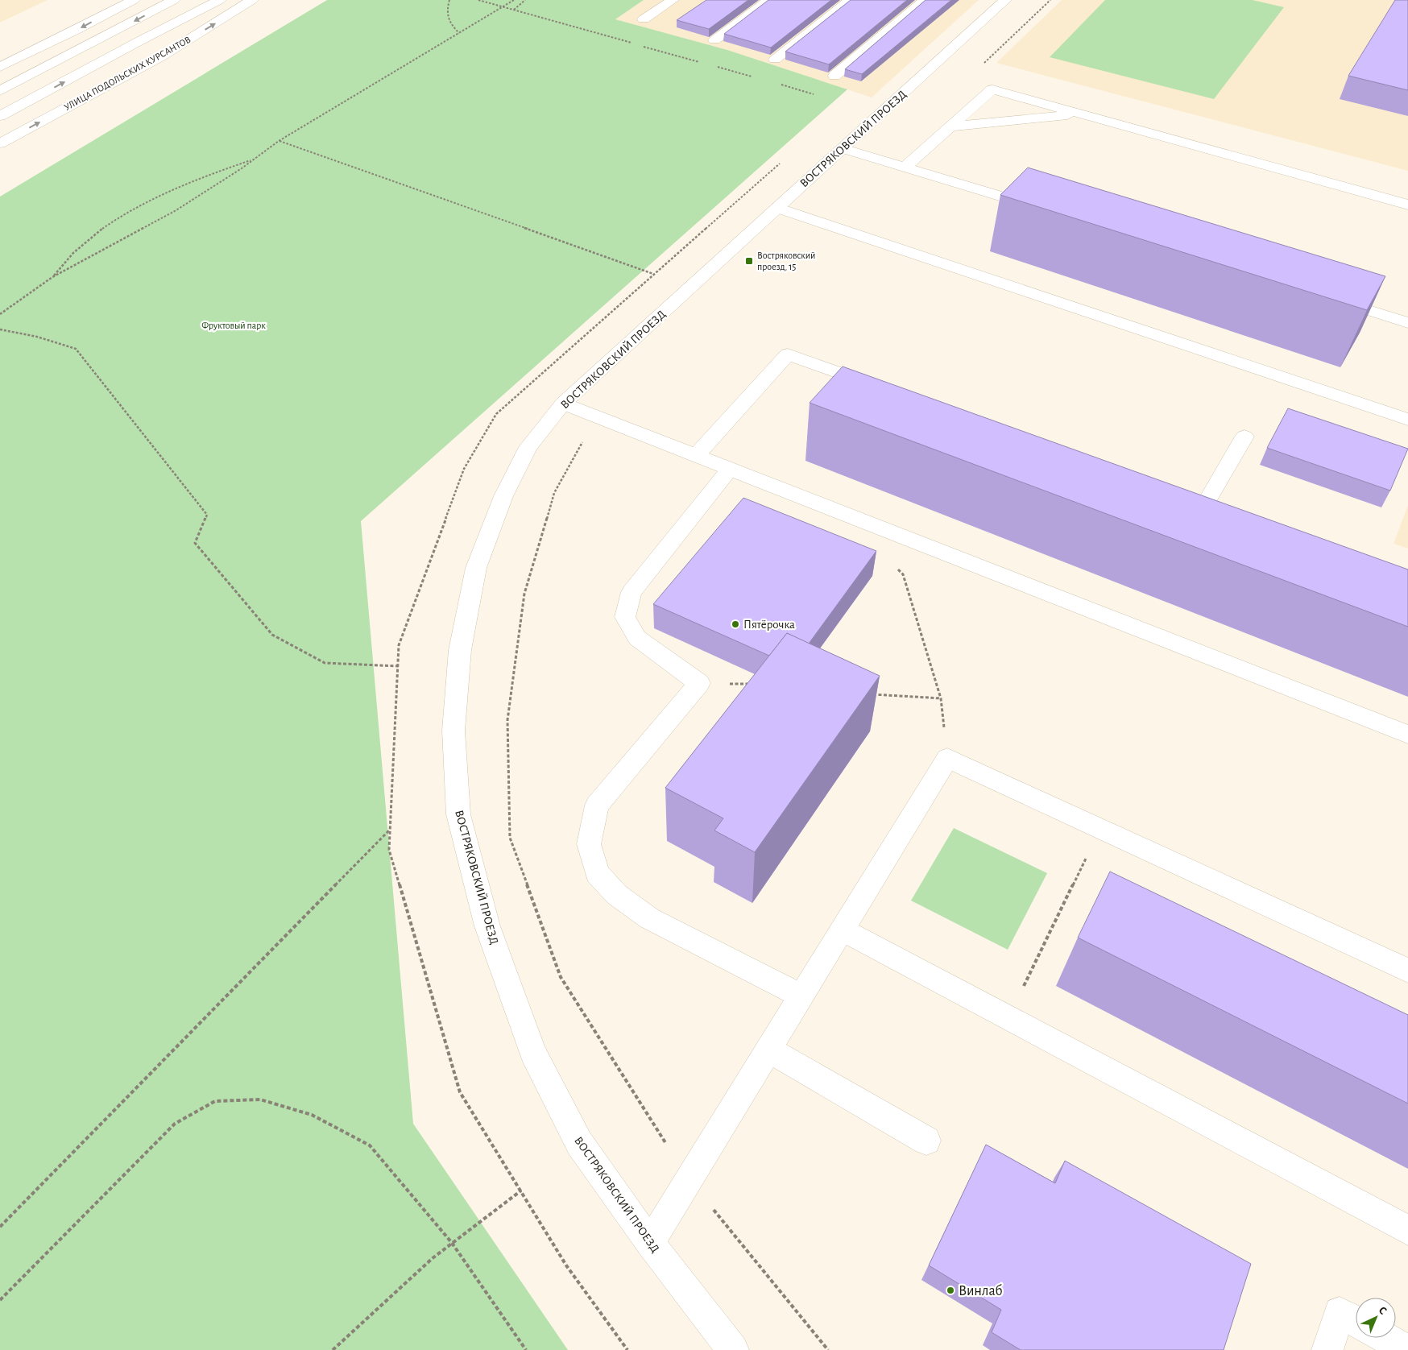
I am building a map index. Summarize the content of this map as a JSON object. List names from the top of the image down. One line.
{"streets":{"street":["УЛИЦА ПОДОЛЬСКИХ КУРСАНТОВ","ВОСТРЯКОВСКИЙ ПРОЕЗД"]},"parks":["Фруктовый парк"],"places":{"transit":["Востряковский проезд, 15"],"other":["Пятёрочка","Винлаб"]},"north":"top right"}
